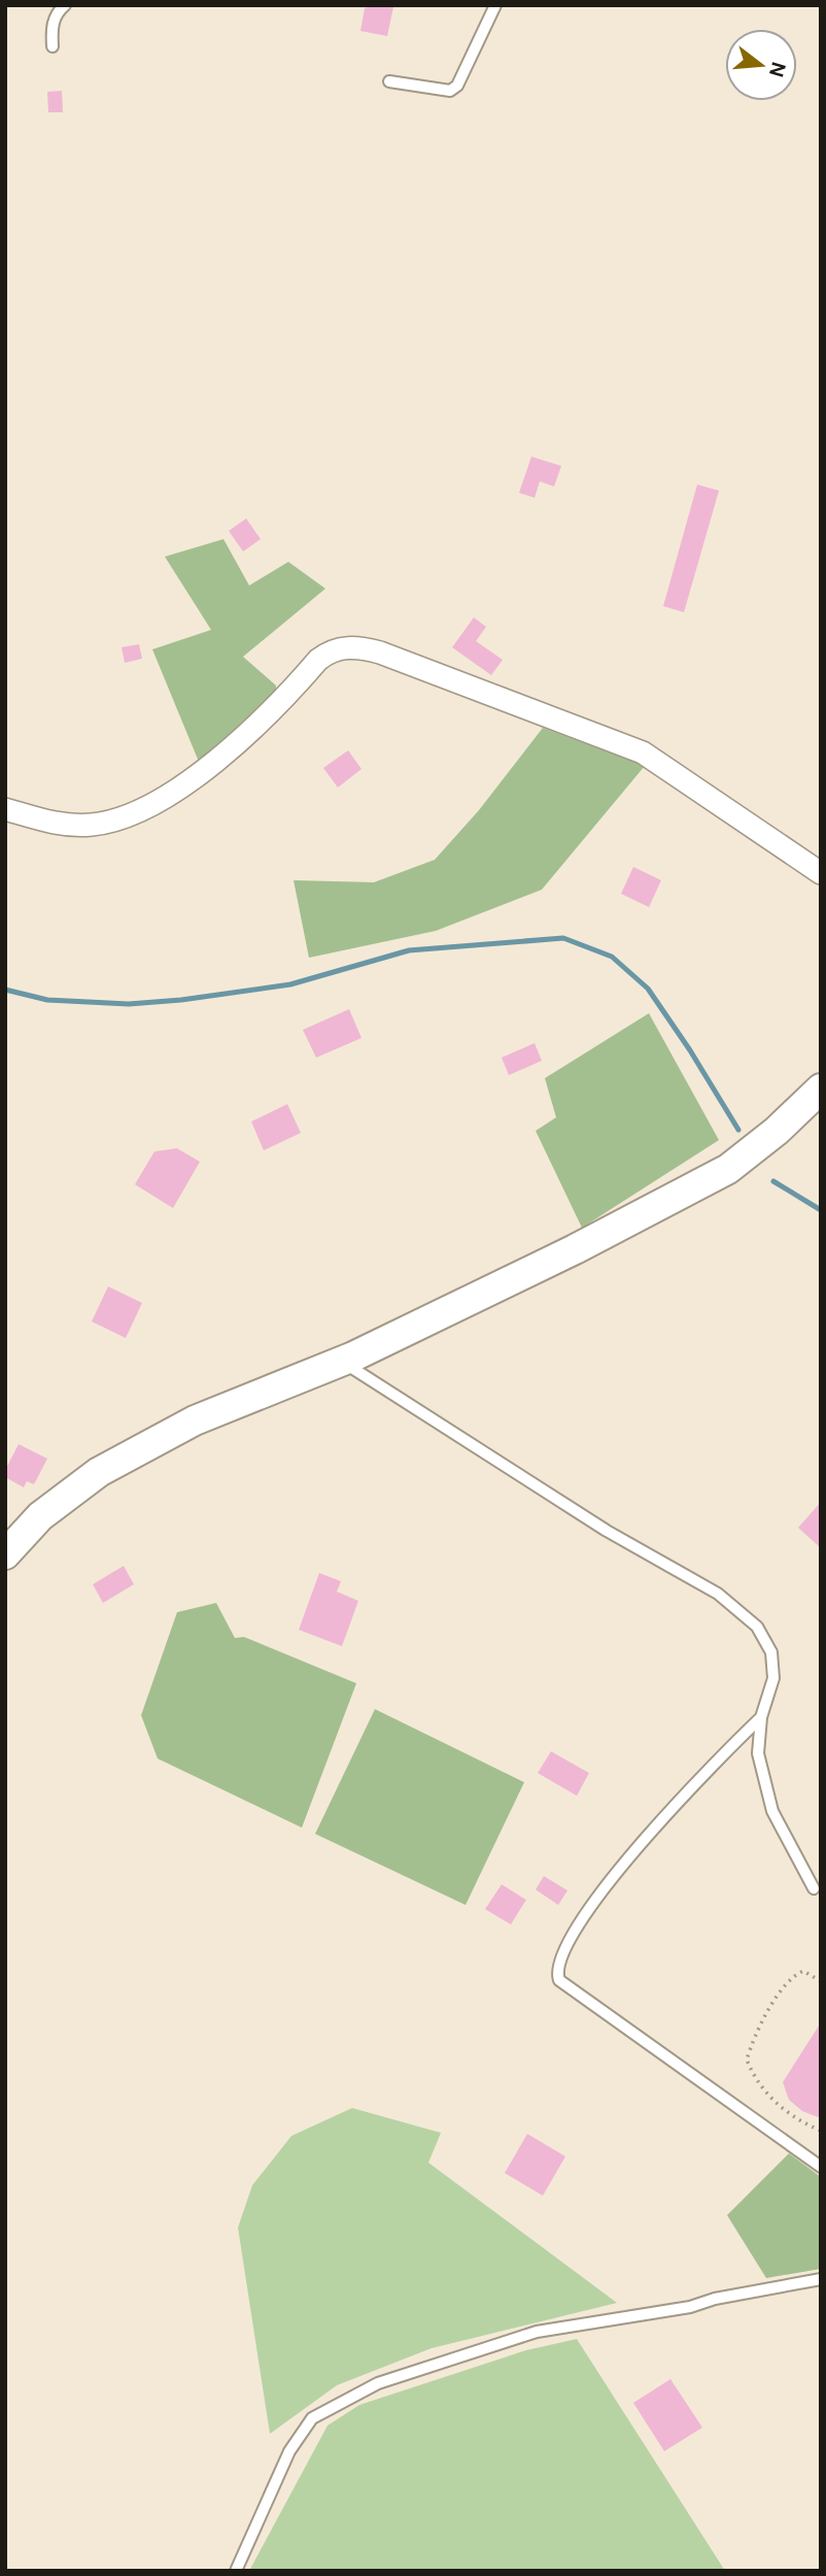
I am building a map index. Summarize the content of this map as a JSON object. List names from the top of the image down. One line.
{"north":"right"}
